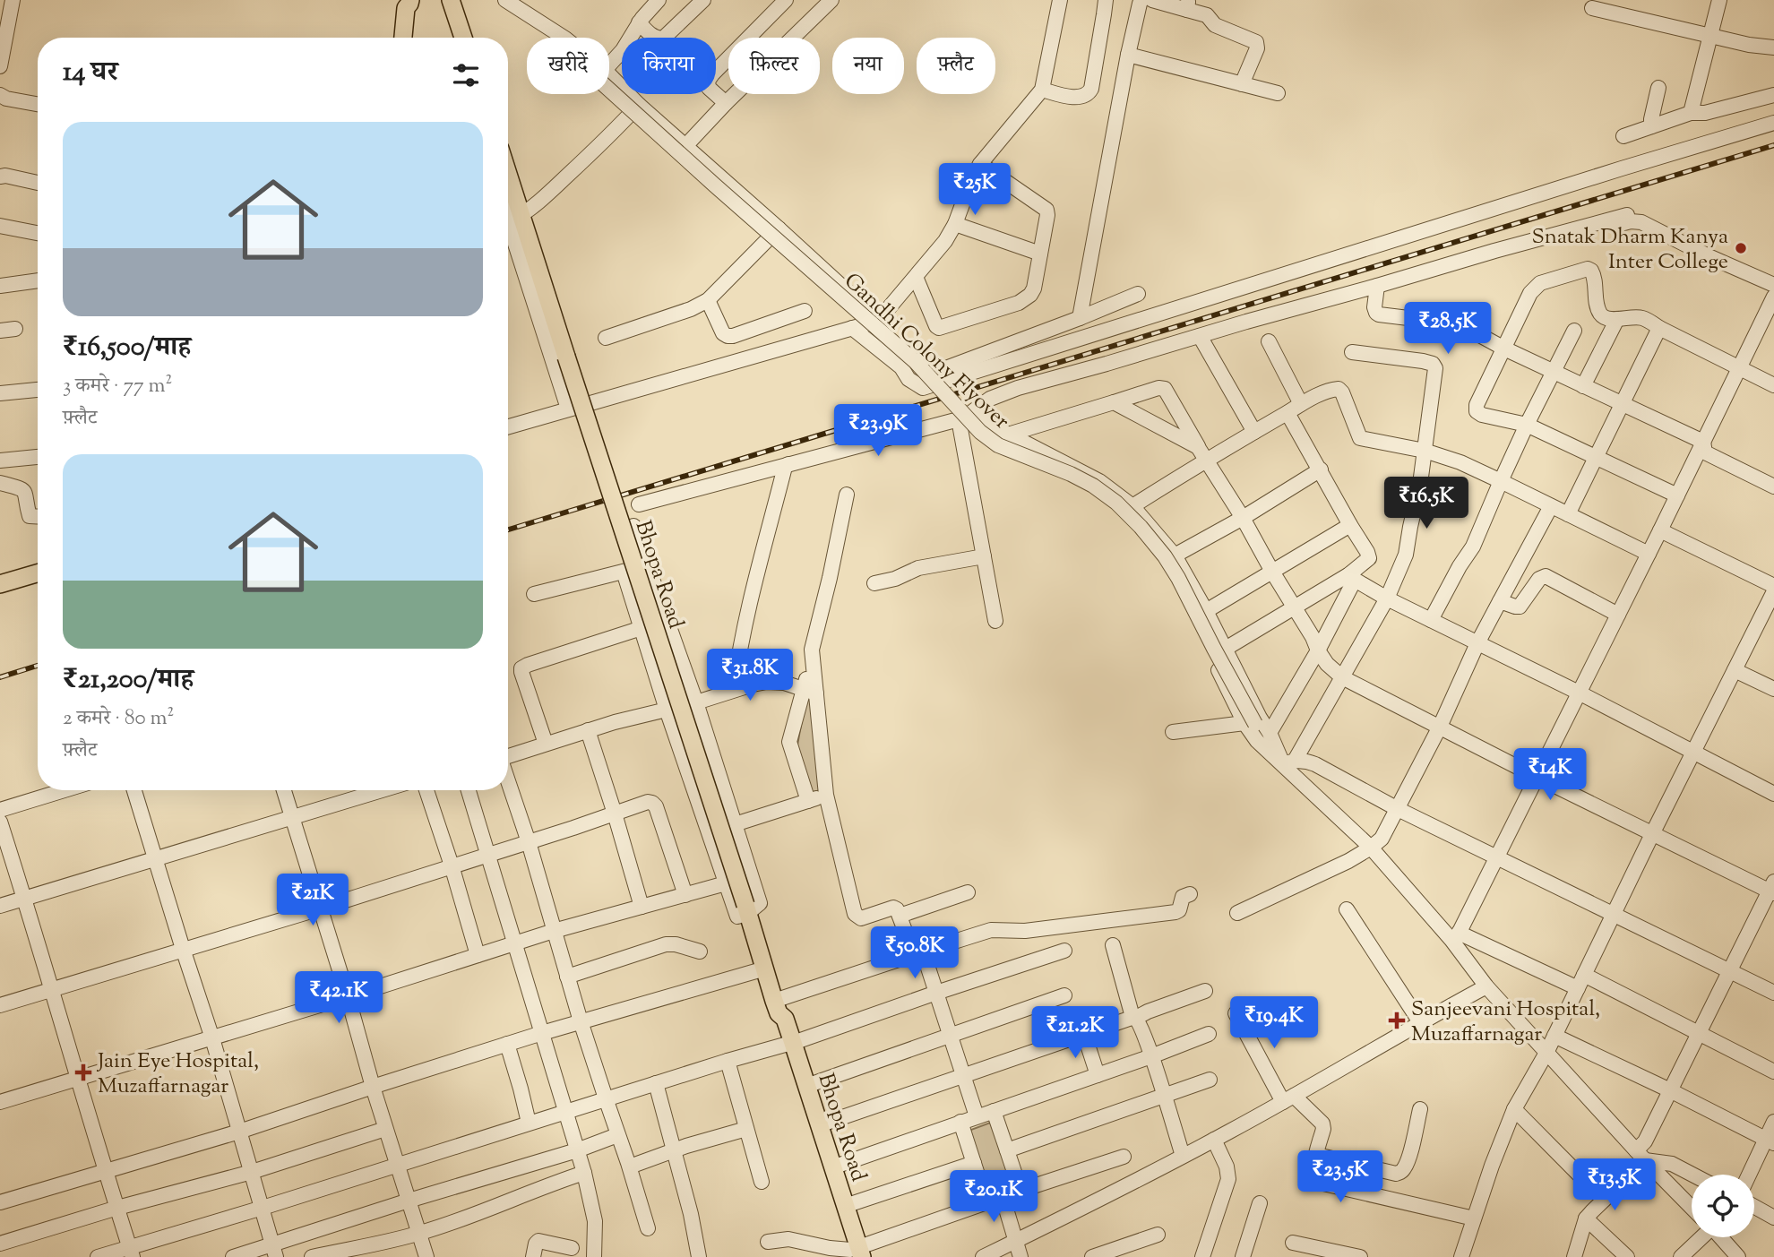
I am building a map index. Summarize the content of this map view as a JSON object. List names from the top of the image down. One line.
{"streets":{"main road":["Bhopa Road"],"street":["Gandhi Colony Flyover"]},"places":{"other":["Snatak Dharm Kanya Inter College"],"health":["Sanjeevani Hospital, Muzaffarnagar","Jain Eye Hospital, Muzaffarnagar"]},"page":{"chip":["खरीदें","किराया","फ़िल्टर","नया","फ़्लैट"],"heading":"14 घर","list":[{"name":"₹16,500/माह","note":"3 कमरे · 77 m² · फ़्लैट"},{"name":"₹21,200/माह","note":"2 कमरे · 80 m² · फ़्लैट"}],"price":["₹25K","₹28.5K","₹23.9K","₹16.5K","₹31.8K","₹14K","₹21K","₹50.8K","₹42.1K","₹19.4K","₹21.2K","₹23.5K","₹13.5K","₹20.1K"]}}
